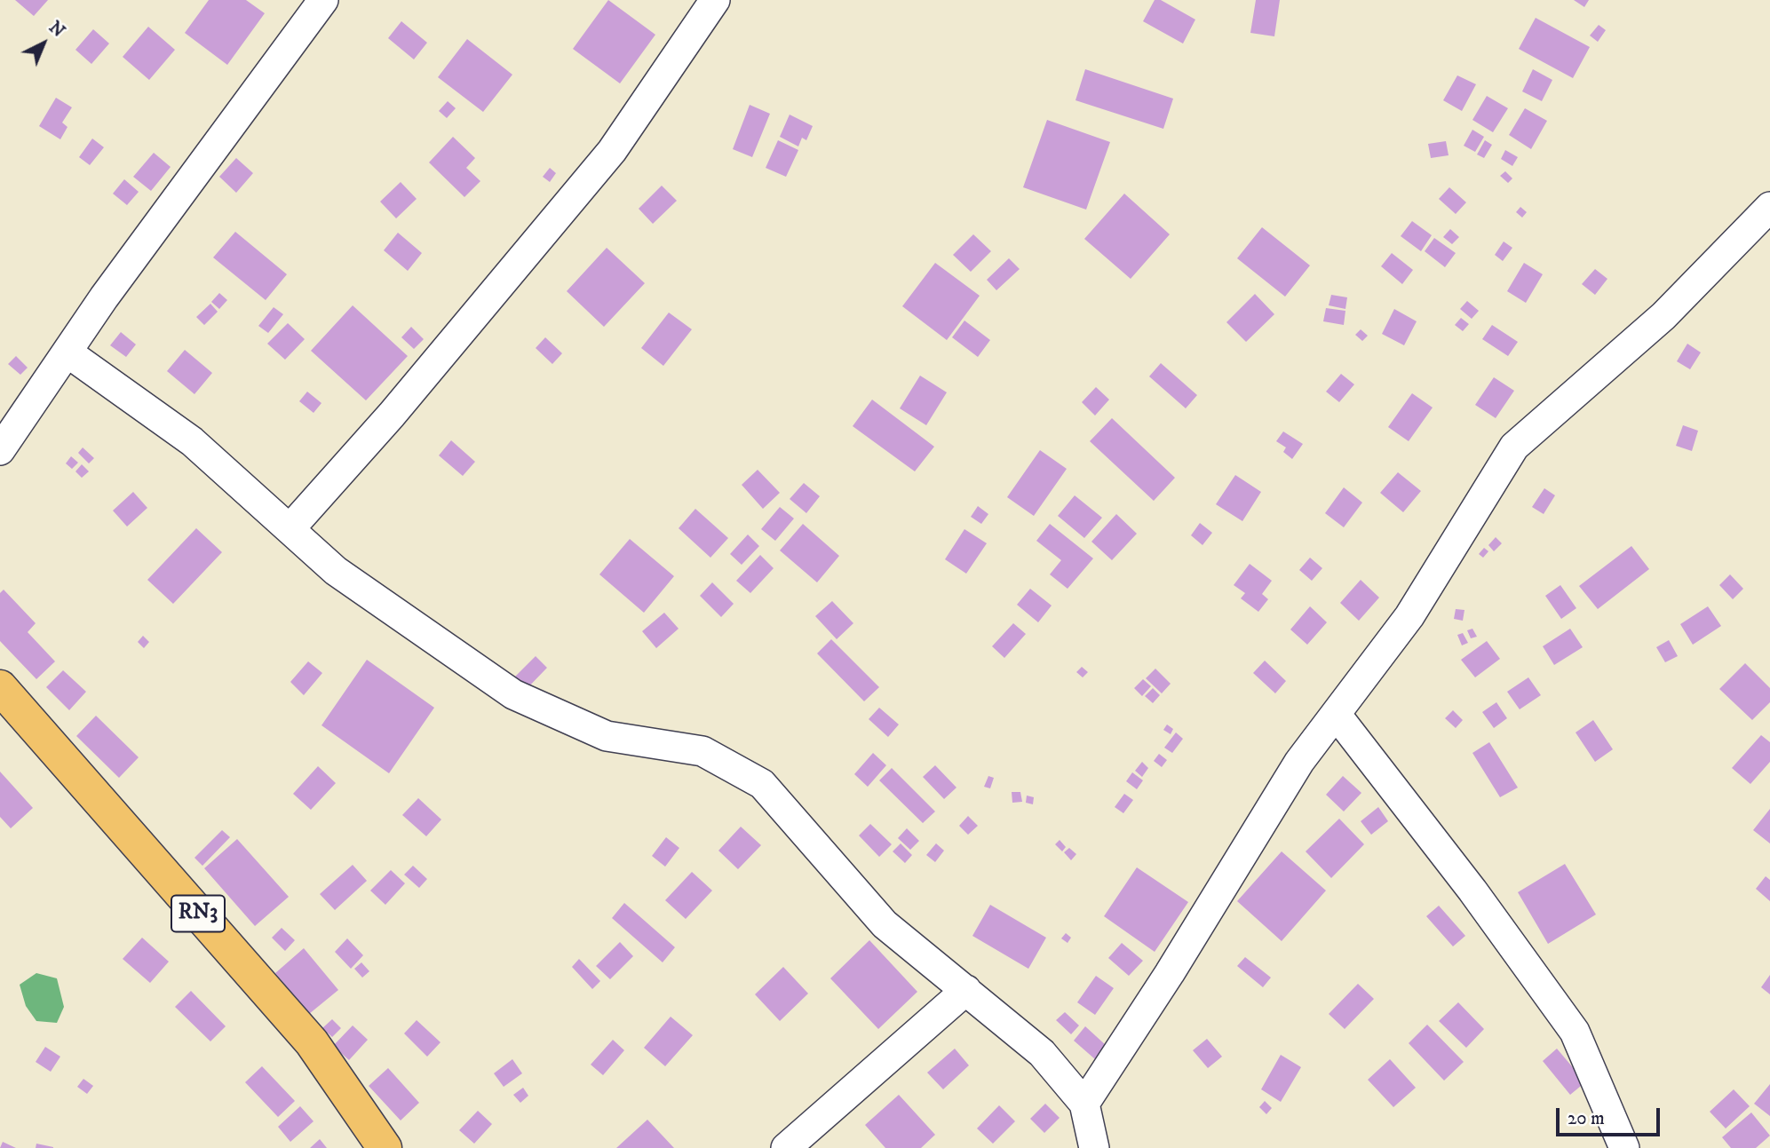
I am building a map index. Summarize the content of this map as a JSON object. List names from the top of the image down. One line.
{"streets":{"highway":["RN3"]},"scale_bar":"20 m","north":"top right"}
